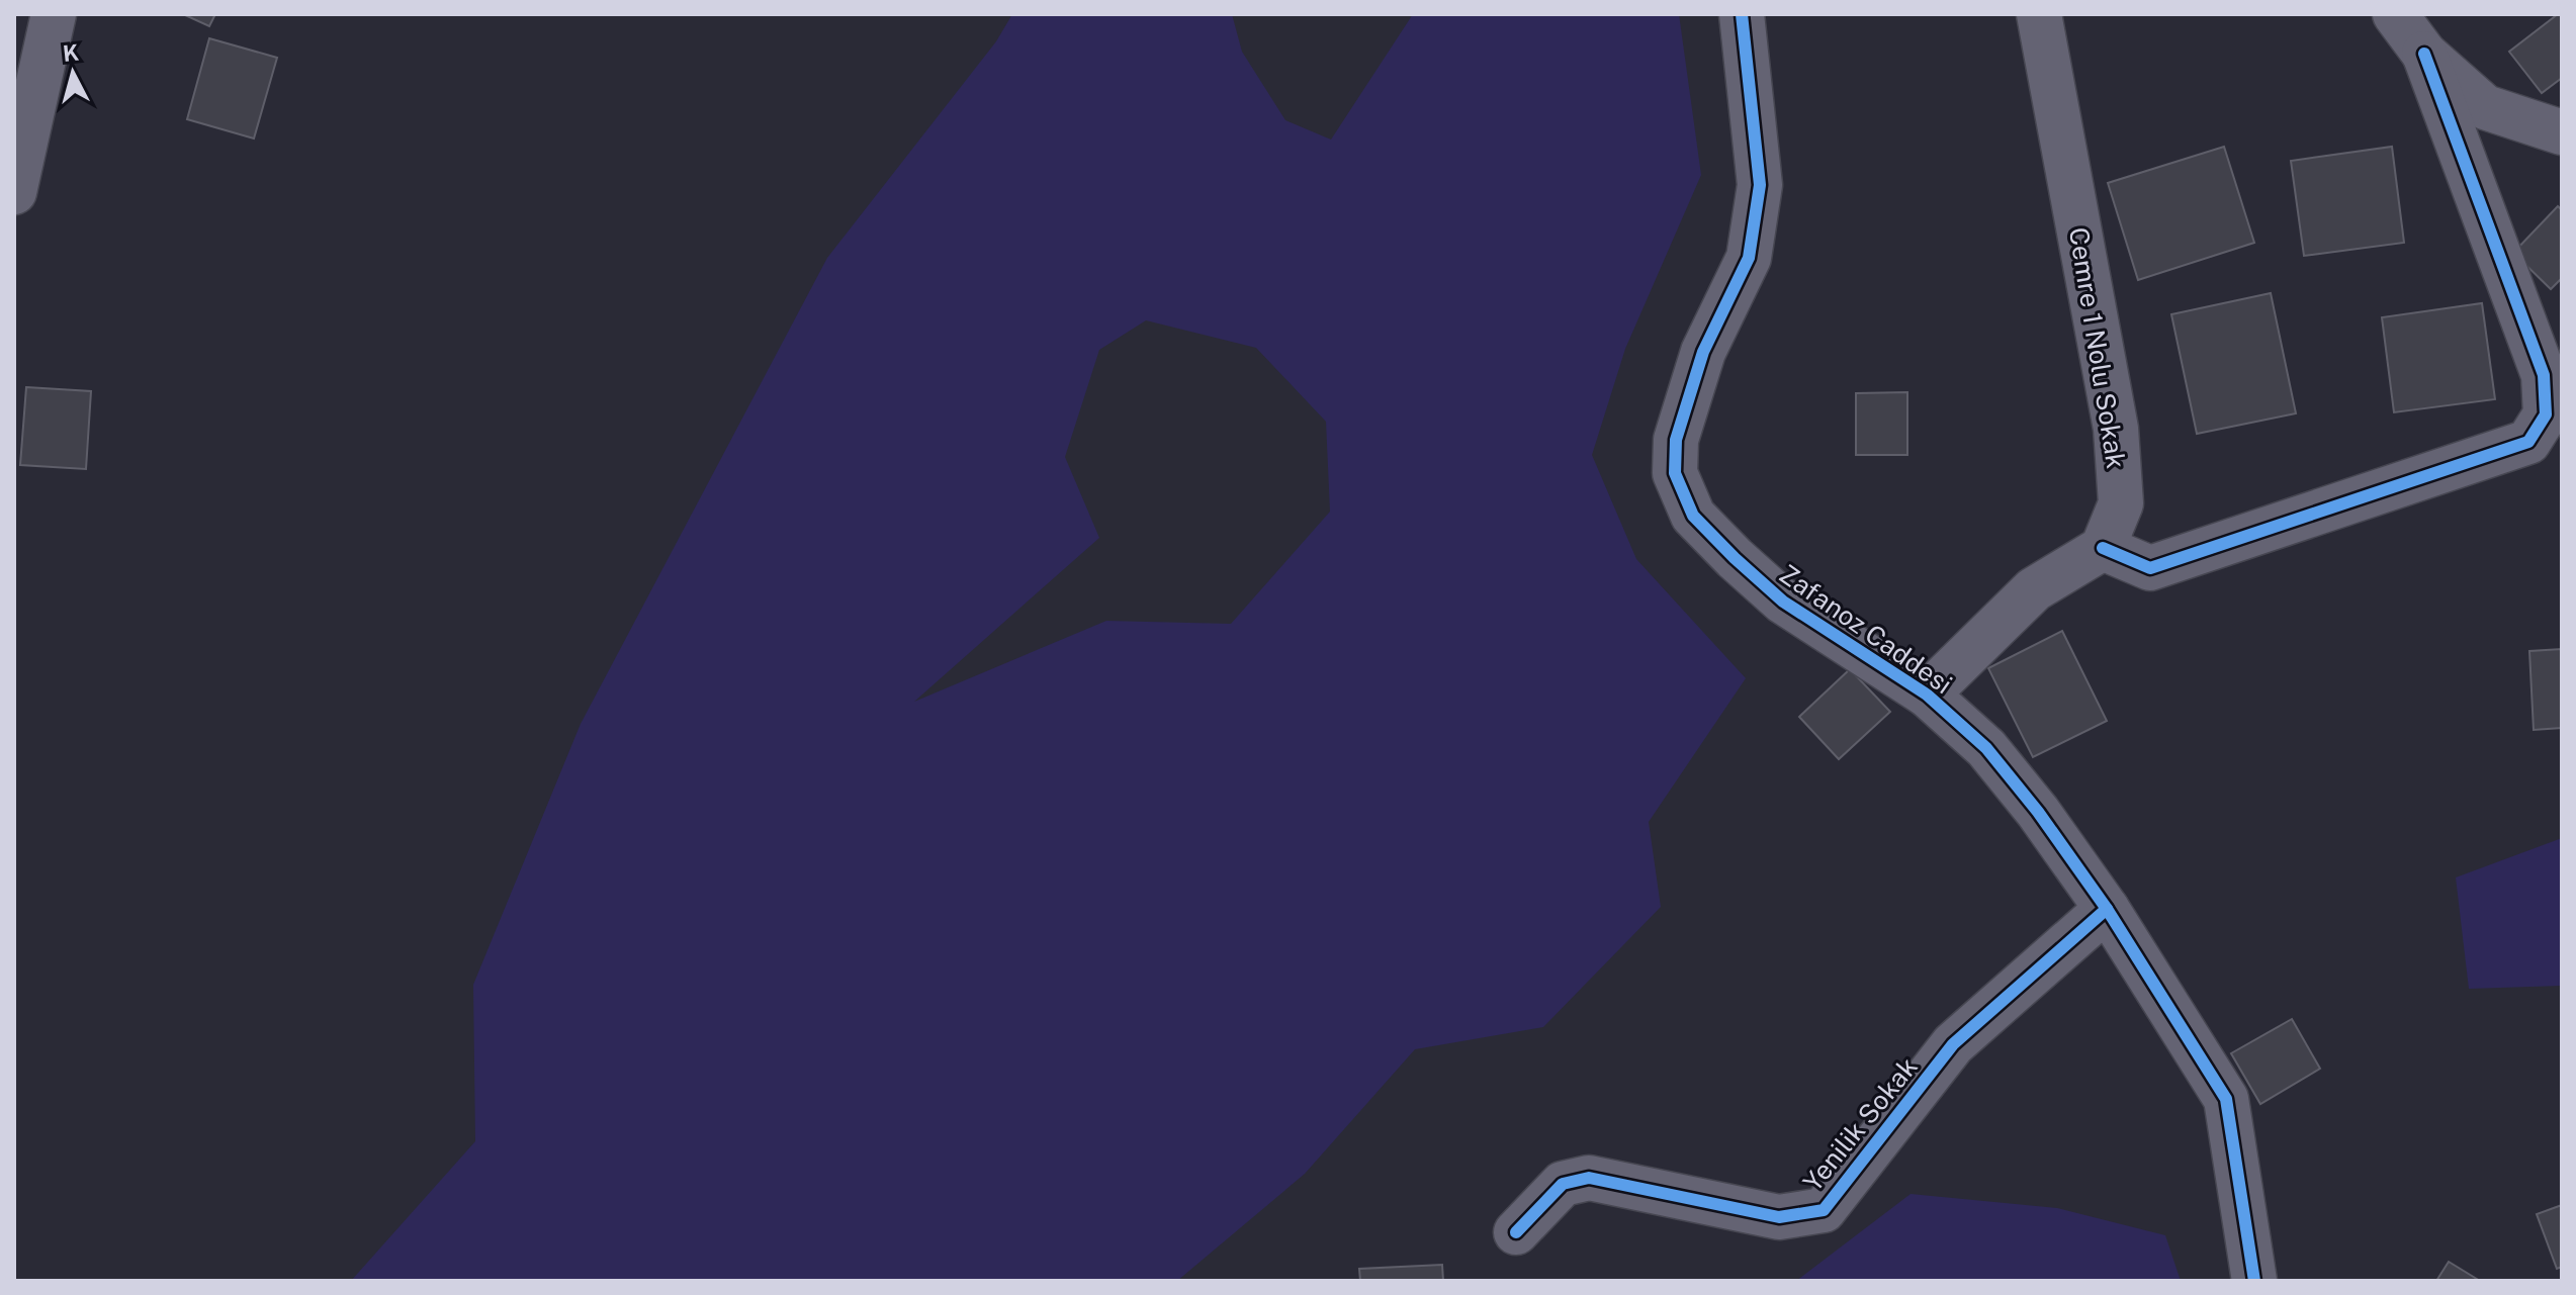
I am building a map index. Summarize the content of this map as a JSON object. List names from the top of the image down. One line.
{"streets":{"street":["Cemre 1 Nolu Sokak","Zafanoz Caddesi","Yenilik Sokak"]},"crossings":[["Zafanoz Caddesi","Yenilik Sokak"]],"north":"top"}
